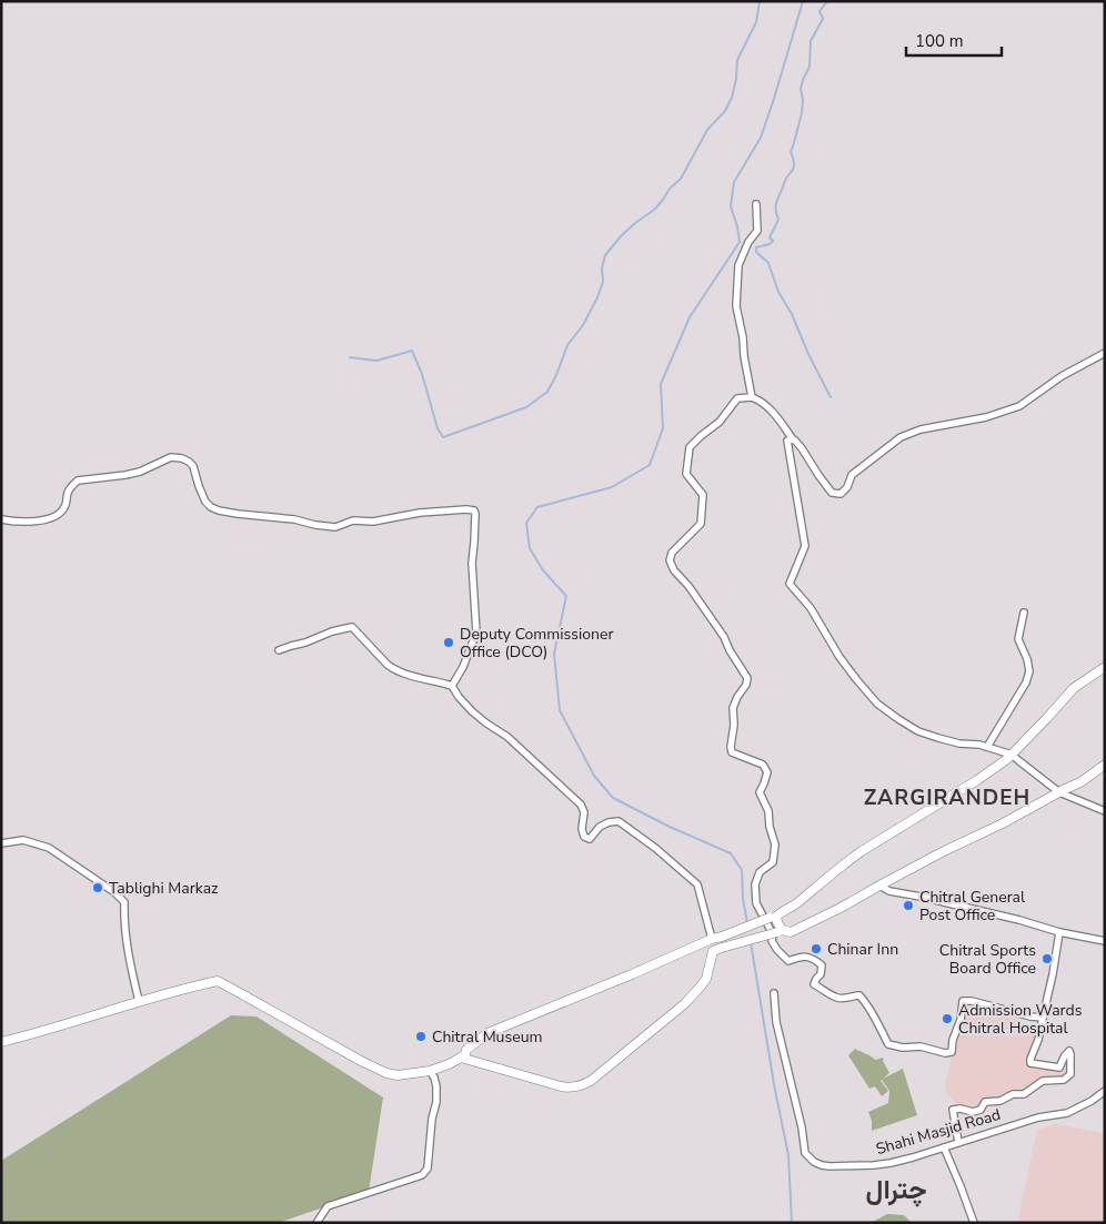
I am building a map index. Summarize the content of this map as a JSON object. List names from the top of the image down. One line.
{"streets":{"street":["Shahi Masjid Road"]},"districts":["ZARGIRANDEH","چترال"],"places":["Deputy Commissioner Office (DCO)","Tablighi Markaz","Chitral General Post Office","Chinar Inn","Chitral Sports Board Office","Admission Wards Chitral Hospital","Chitral Museum"],"scale_bar":"100 m"}
